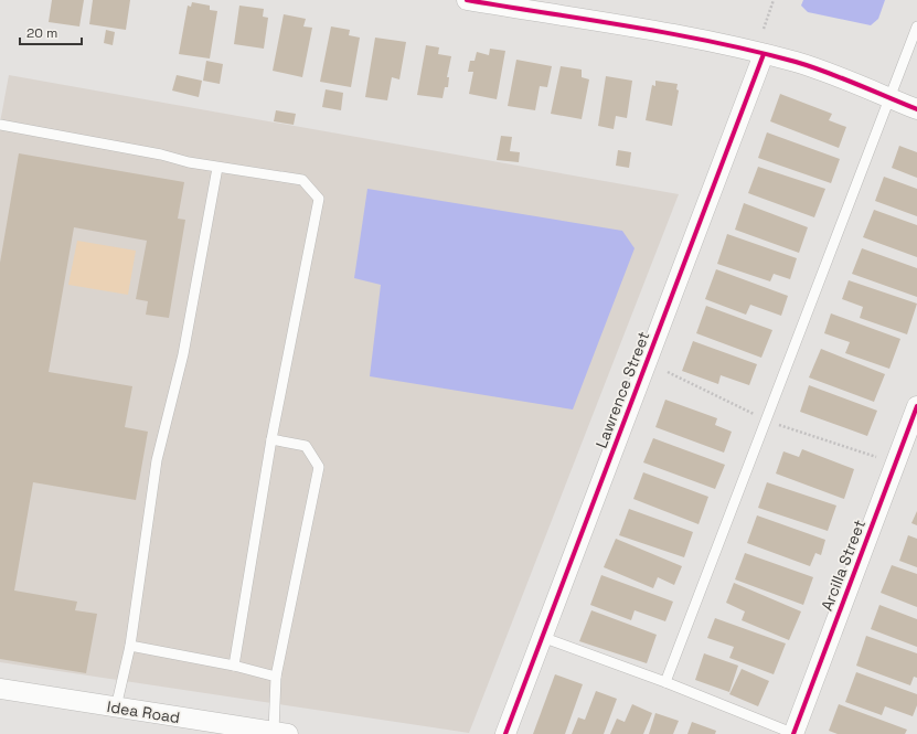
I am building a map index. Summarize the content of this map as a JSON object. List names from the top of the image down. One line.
{"streets":{"street":["Lawrence Street","Arcilla Street","Idea Road"]},"scale_bar":"20 m"}
